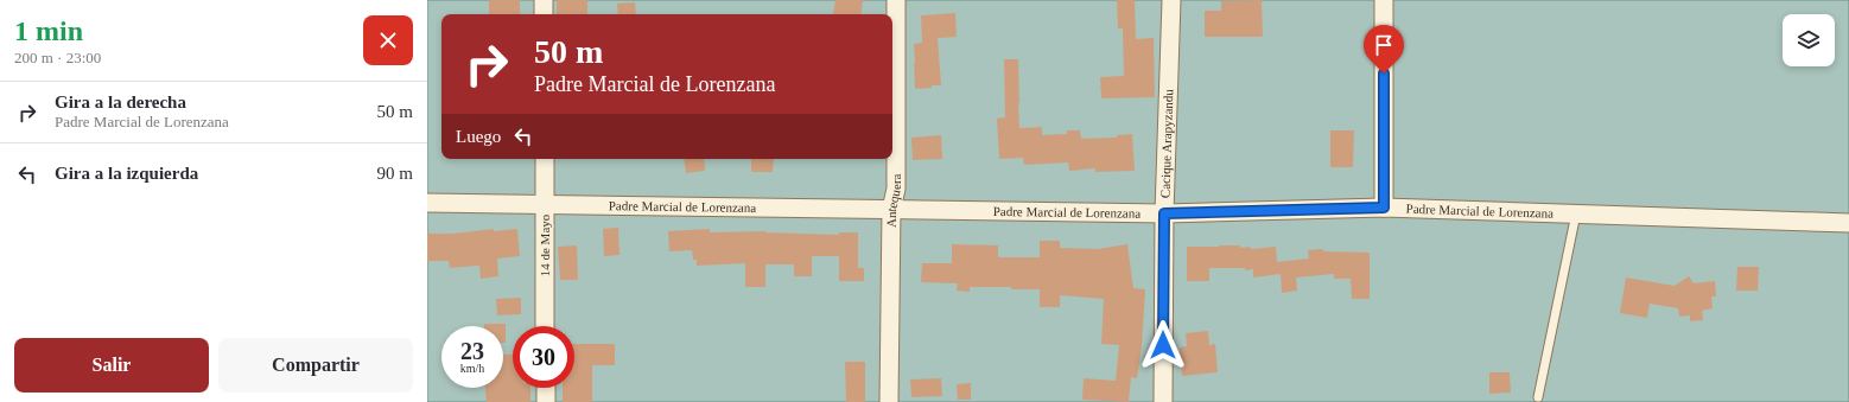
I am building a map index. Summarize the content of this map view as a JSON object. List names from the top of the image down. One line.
{"streets":{"street":["Cacique Arapyzandu","Antequera","Padre Marcial de Lorenzana","14 de Mayo"]},"crossings":[["Cacique Arapyzandu","Padre Marcial de Lorenzana"],["Antequera","Padre Marcial de Lorenzana"],["Padre Marcial de Lorenzana","14 de Mayo"]],"page":{"heading":["1 min","200 m · 23:00"],"turn":["50 m","Padre Marcial de Lorenzana"],"list":[{"name":"Gira a la derecha","note":"Padre Marcial de Lorenzana","value":"50 m"},{"name":"Gira a la izquierda","value":"90 m"}],"then":"Luego","speed":"23 km/h","limit":"30","buttons":["Salir","Compartir"]}}
